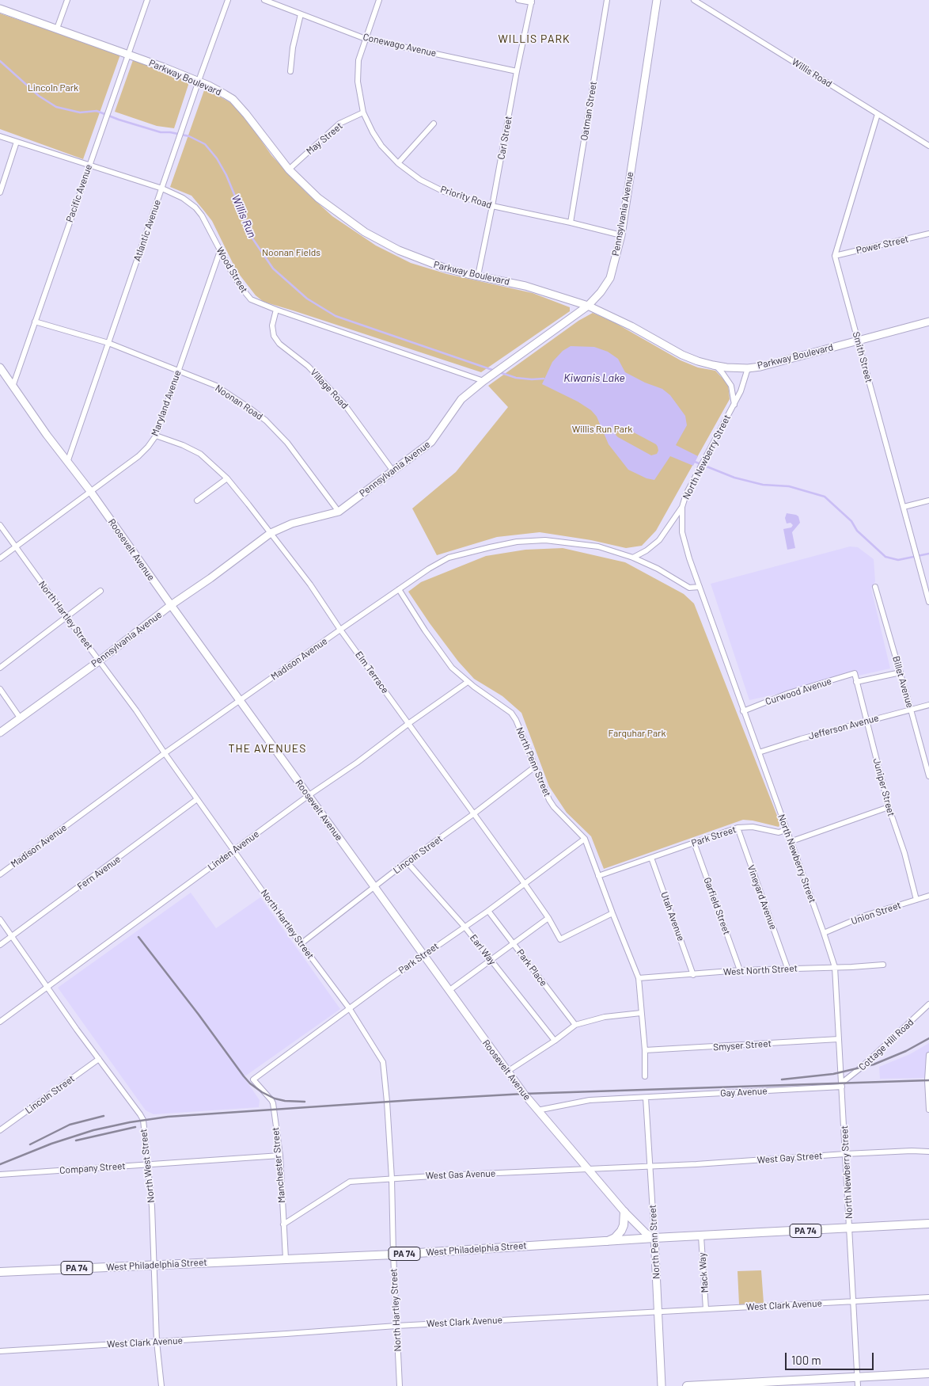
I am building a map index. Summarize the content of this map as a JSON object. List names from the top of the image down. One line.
{"streets":{"main road":["PA 74","West Philadelphia Street"],"street":["Conewago Avenue","Willis Road","Parkway Boulevard","Oatman Street","Carl Street","May Street","Pacific Avenue","Priority Road","Pennsylvania Avenue","Atlantic Avenue","Power Street","Wood Street","Smith Street","Village Road","Noonan Road","Maryland Avenue","North Newberry Street","Roosevelt Avenue","North Hartley Street","Madison Avenue","Elm Terrace","Billet Avenue","Curwood Avenue","Jefferson Avenue","North Penn Street","Juniper Street","Park Street","Linden Avenue","Lincoln Street","Fern Avenue","Vineyard Avenue","Garfield Street","Union Street","Utah Avenue","Earl Way","Park Place","West North Street","Cottage Hill Road","Smyser Street","Gay Avenue","West Gay Street","Manchester Street","North West Street","Company Street","West Gas Avenue","Mack Way","West Clark Avenue"]},"crossings":[["Conewago Avenue","Carl Street"],["Conewago Avenue","Priority Road"],["Parkway Boulevard","Carl Street"],["Parkway Boulevard","May Street"],["Parkway Boulevard","Pacific Avenue"],["Parkway Boulevard","Pennsylvania Avenue"],["Parkway Boulevard","Atlantic Avenue"],["Parkway Boulevard","Smith Street"],["Parkway Boulevard","North Newberry Street"],["Oatman Street","Priority Road"],["Carl Street","Priority Road"],["May Street","Priority Road"],["Pacific Avenue","Wood Street"],["Pacific Avenue","Noonan Road"],["Pacific Avenue","Roosevelt Avenue"],["Priority Road","Pennsylvania Avenue"],["Pennsylvania Avenue","Wood Street"],["Pennsylvania Avenue","Village Road"],["Pennsylvania Avenue","Noonan Road"],["Pennsylvania Avenue","Roosevelt Avenue"],["Pennsylvania Avenue","North Hartley Street"],["Pennsylvania Avenue","Elm Terrace"],["Atlantic Avenue","Wood Street"],["Atlantic Avenue","Noonan Road"],["Atlantic Avenue","Roosevelt Avenue"],["Power Street","Smith Street"],["Wood Street","Village Road"],["Wood Street","Maryland Avenue"],["Noonan Road","Maryland Avenue"],["Maryland Avenue","Roosevelt Avenue"],["Maryland Avenue","North Hartley Street"],["Maryland Avenue","Elm Terrace"],["North Newberry Street","Madison Avenue"],["North Newberry Street","Curwood Avenue"],["North Newberry Street","Jefferson Avenue"],["North Newberry Street","Park Street"],["North Newberry Street","Union Street"],["North Newberry Street","West North Street"],["North Newberry Street","Cottage Hill Road"],["North Newberry Street","Smyser Street"],["North Newberry Street","Gay Avenue"],["North Newberry Street","West Gay Street"],["North Newberry Street","West Philadelphia Street"],["North Newberry Street","West Clark Avenue"],["Roosevelt Avenue","Madison Avenue"],["Roosevelt Avenue","North Penn Street"],["Roosevelt Avenue","Park Street"],["Roosevelt Avenue","Linden Avenue"],["Roosevelt Avenue","Lincoln Street"],["Roosevelt Avenue","Gay Avenue"],["Roosevelt Avenue","West Gas Avenue"],["Roosevelt Avenue","West Philadelphia Street"],["North Hartley Street","Madison Avenue"],["North Hartley Street","Park Street"],["North Hartley Street","Linden Avenue"],["North Hartley Street","Lincoln Street"],["North Hartley Street","Fern Avenue"],["North Hartley Street","West Gas Avenue"],["North Hartley Street","West Philadelphia Street"],["North Hartley Street","West Clark Avenue"],["Madison Avenue","Elm Terrace"],["Madison Avenue","North Penn Street"],["Elm Terrace","North Penn Street"],["Elm Terrace","Park Street"],["Elm Terrace","Linden Avenue"],["Elm Terrace","Lincoln Street"],["Billet Avenue","Jefferson Avenue"],["Curwood Avenue","Juniper Street"],["Jefferson Avenue","Juniper Street"],["North Penn Street","Park Street"],["North Penn Street","Linden Avenue"],["North Penn Street","Lincoln Street"],["North Penn Street","West North Street"],["North Penn Street","Smyser Street"],["North Penn Street","Gay Avenue"],["North Penn Street","West Gay Street"],["North Penn Street","West Gas Avenue"],["North Penn Street","West Philadelphia Street"],["North Penn Street","West Clark Avenue"],["Juniper Street","Union Street"],["Park Street","Vineyard Avenue"],["Park Street","Garfield Street"],["Park Street","Utah Avenue"],["Park Street","Earl Way"],["Park Street","Park Place"],["Park Street","Manchester Street"],["Linden Avenue","North West Street"],["Lincoln Street","Earl Way"],["Lincoln Street","North West Street"],["Fern Avenue","North West Street"],["Vineyard Avenue","West North Street"],["Garfield Street","West North Street"],["Utah Avenue","West North Street"],["Cottage Hill Road","Gay Avenue"],["West Gay Street","West Gas Avenue"],["Manchester Street","Company Street"],["Manchester Street","West Gas Avenue"],["Manchester Street","West Philadelphia Street"],["North West Street","Company Street"],["North West Street","West Philadelphia Street"],["North West Street","West Clark Avenue"],["West Philadelphia Street","Mack Way"],["Mack Way","West Clark Avenue"]],"districts":["WILLIS PARK","THE AVENUES"],"water":["Willis Run","Kiwanis Lake"],"parks":["Lincoln Park","Noonan Fields","Willis Run Park","Farquhar Park"],"scale_bar":"100 m"}
